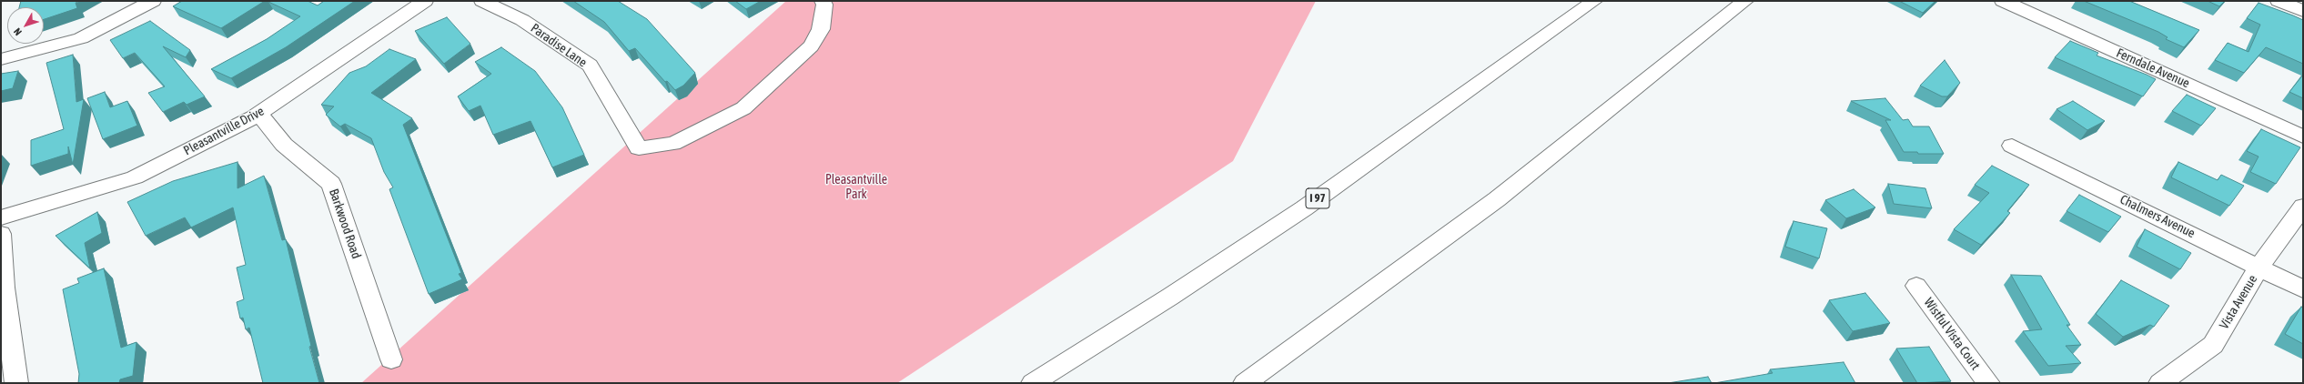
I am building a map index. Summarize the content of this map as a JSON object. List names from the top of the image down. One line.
{"streets":{"main road":["Paradise Lane","Ferndale Avenue","Pleasantville Drive","I 97","Chalmers Avenue","Barkwood Road","Vista Avenue","Wistful Vista Court"]},"crossings":[["Pleasantville Drive","Barkwood Road"],["Chalmers Avenue","Vista Avenue"]],"parks":["Pleasantville Park"],"north":"bottom left"}
